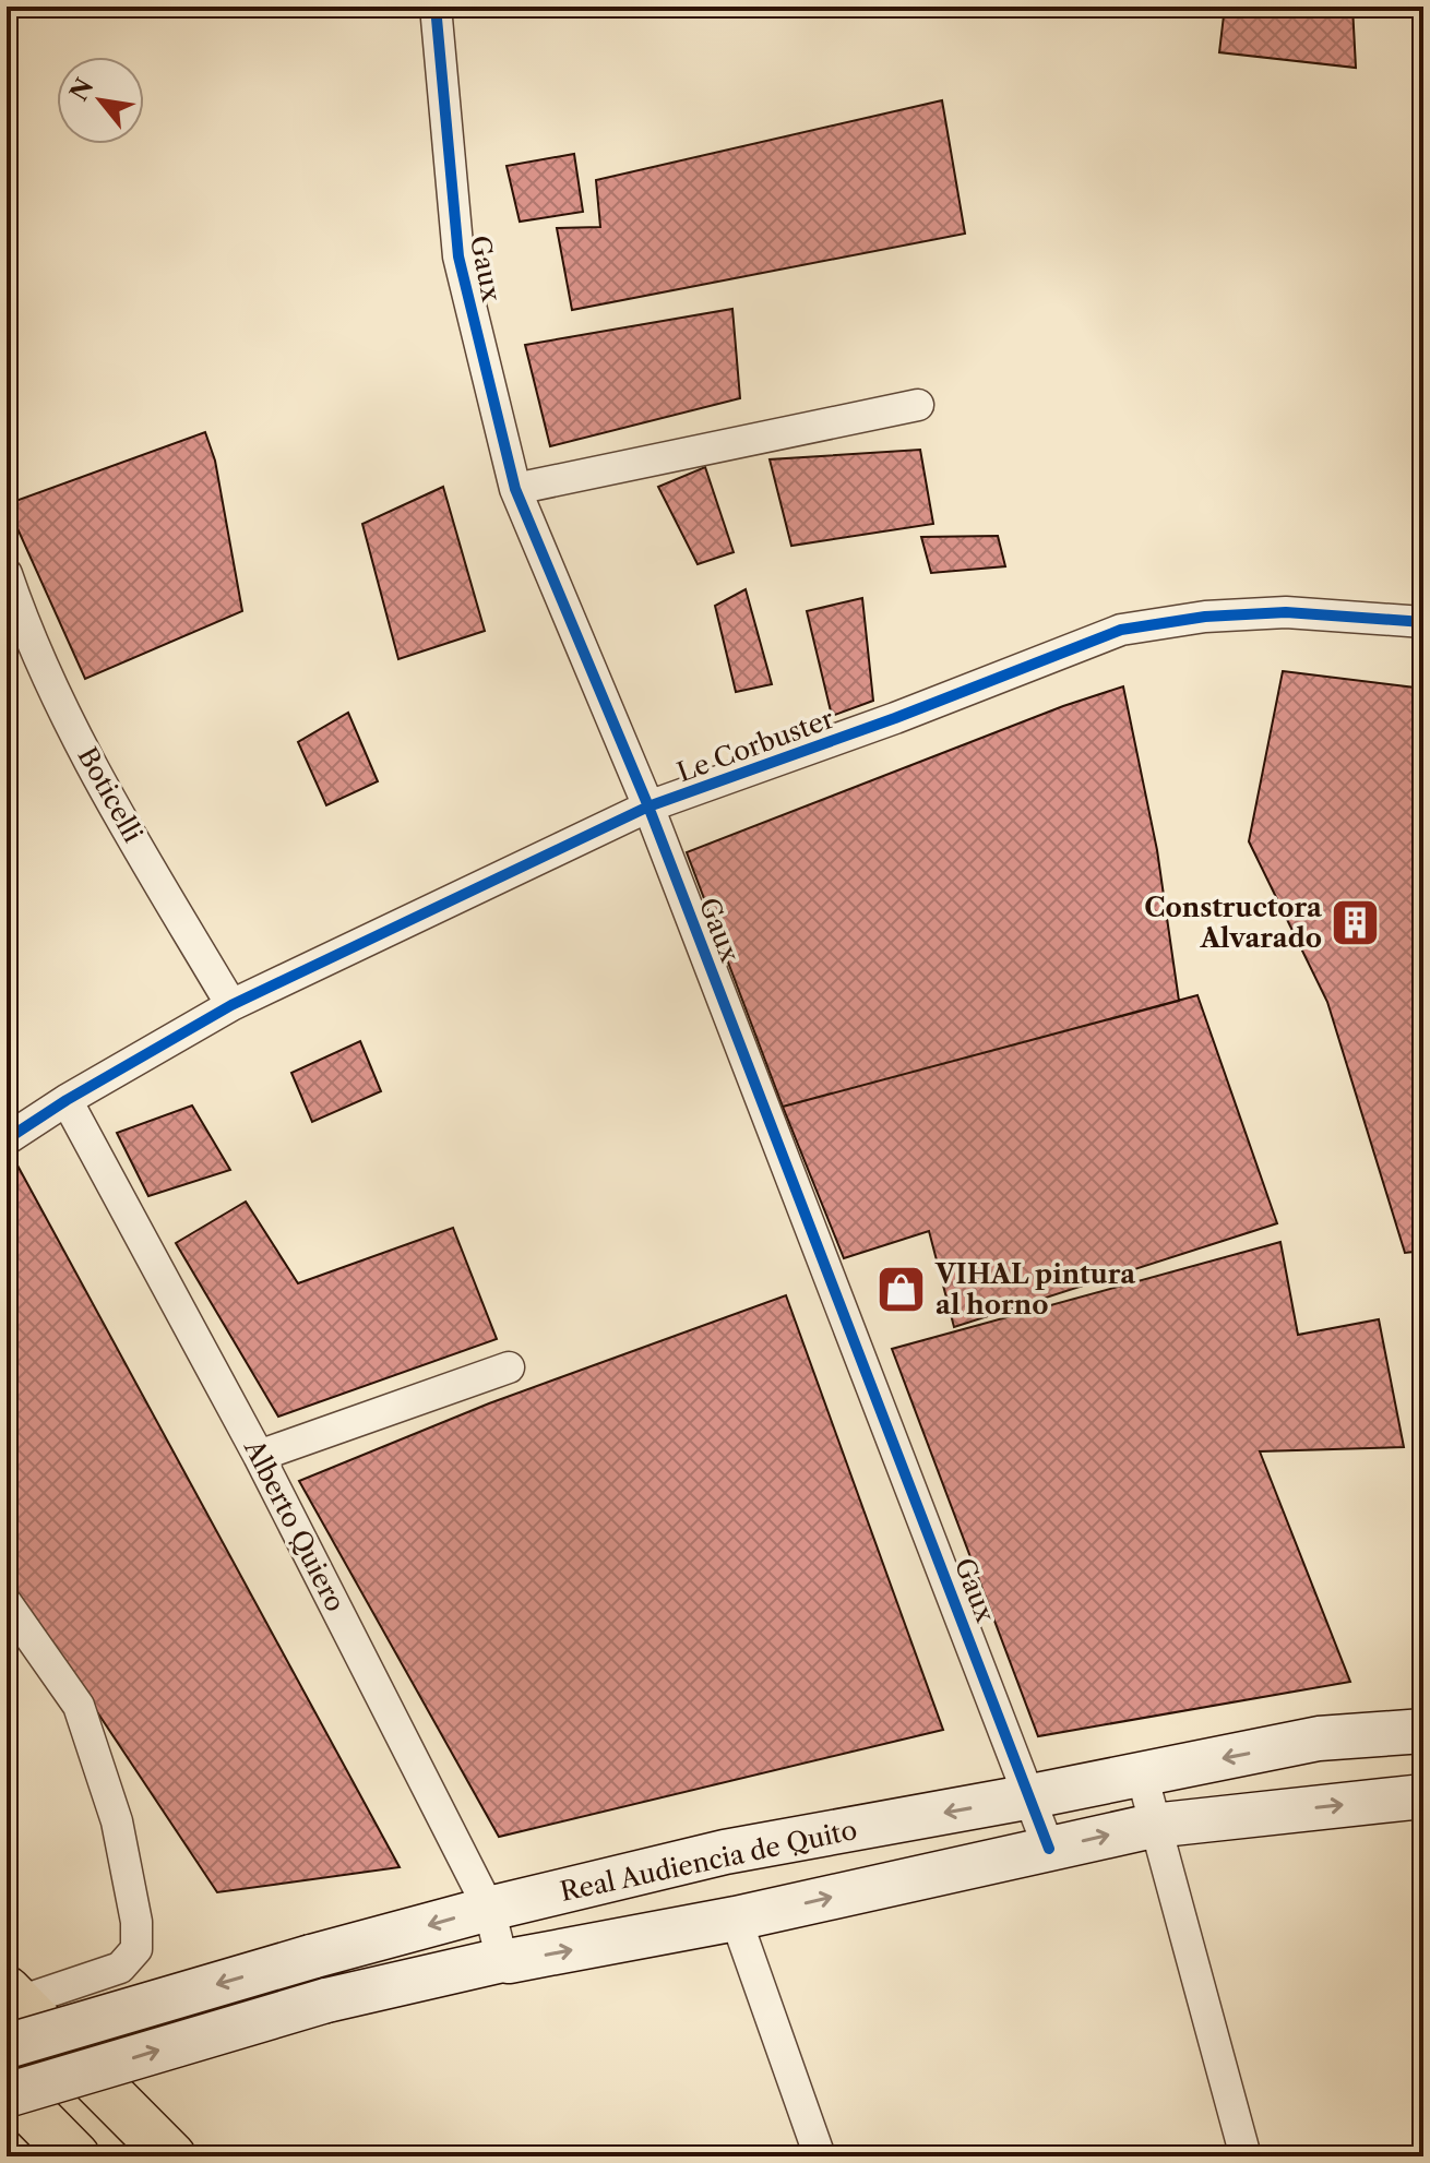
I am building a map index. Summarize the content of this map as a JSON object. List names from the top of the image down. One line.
{"streets":{"main road":["Real Audiencia de Quito"],"street":["Gaux","Le Corbuster","Boticelli","Alberto Quiero"]},"crossings":[["Gaux","Le Corbuster"],["Gaux","Real Audiencia de Quito"],["Le Corbuster","Boticelli"],["Le Corbuster","Alberto Quiero"],["Alberto Quiero","Real Audiencia de Quito"]],"places":{"building":["Constructora Alvarado"],"shop":["VIHAL pintura al horno"]},"north":"top left"}
